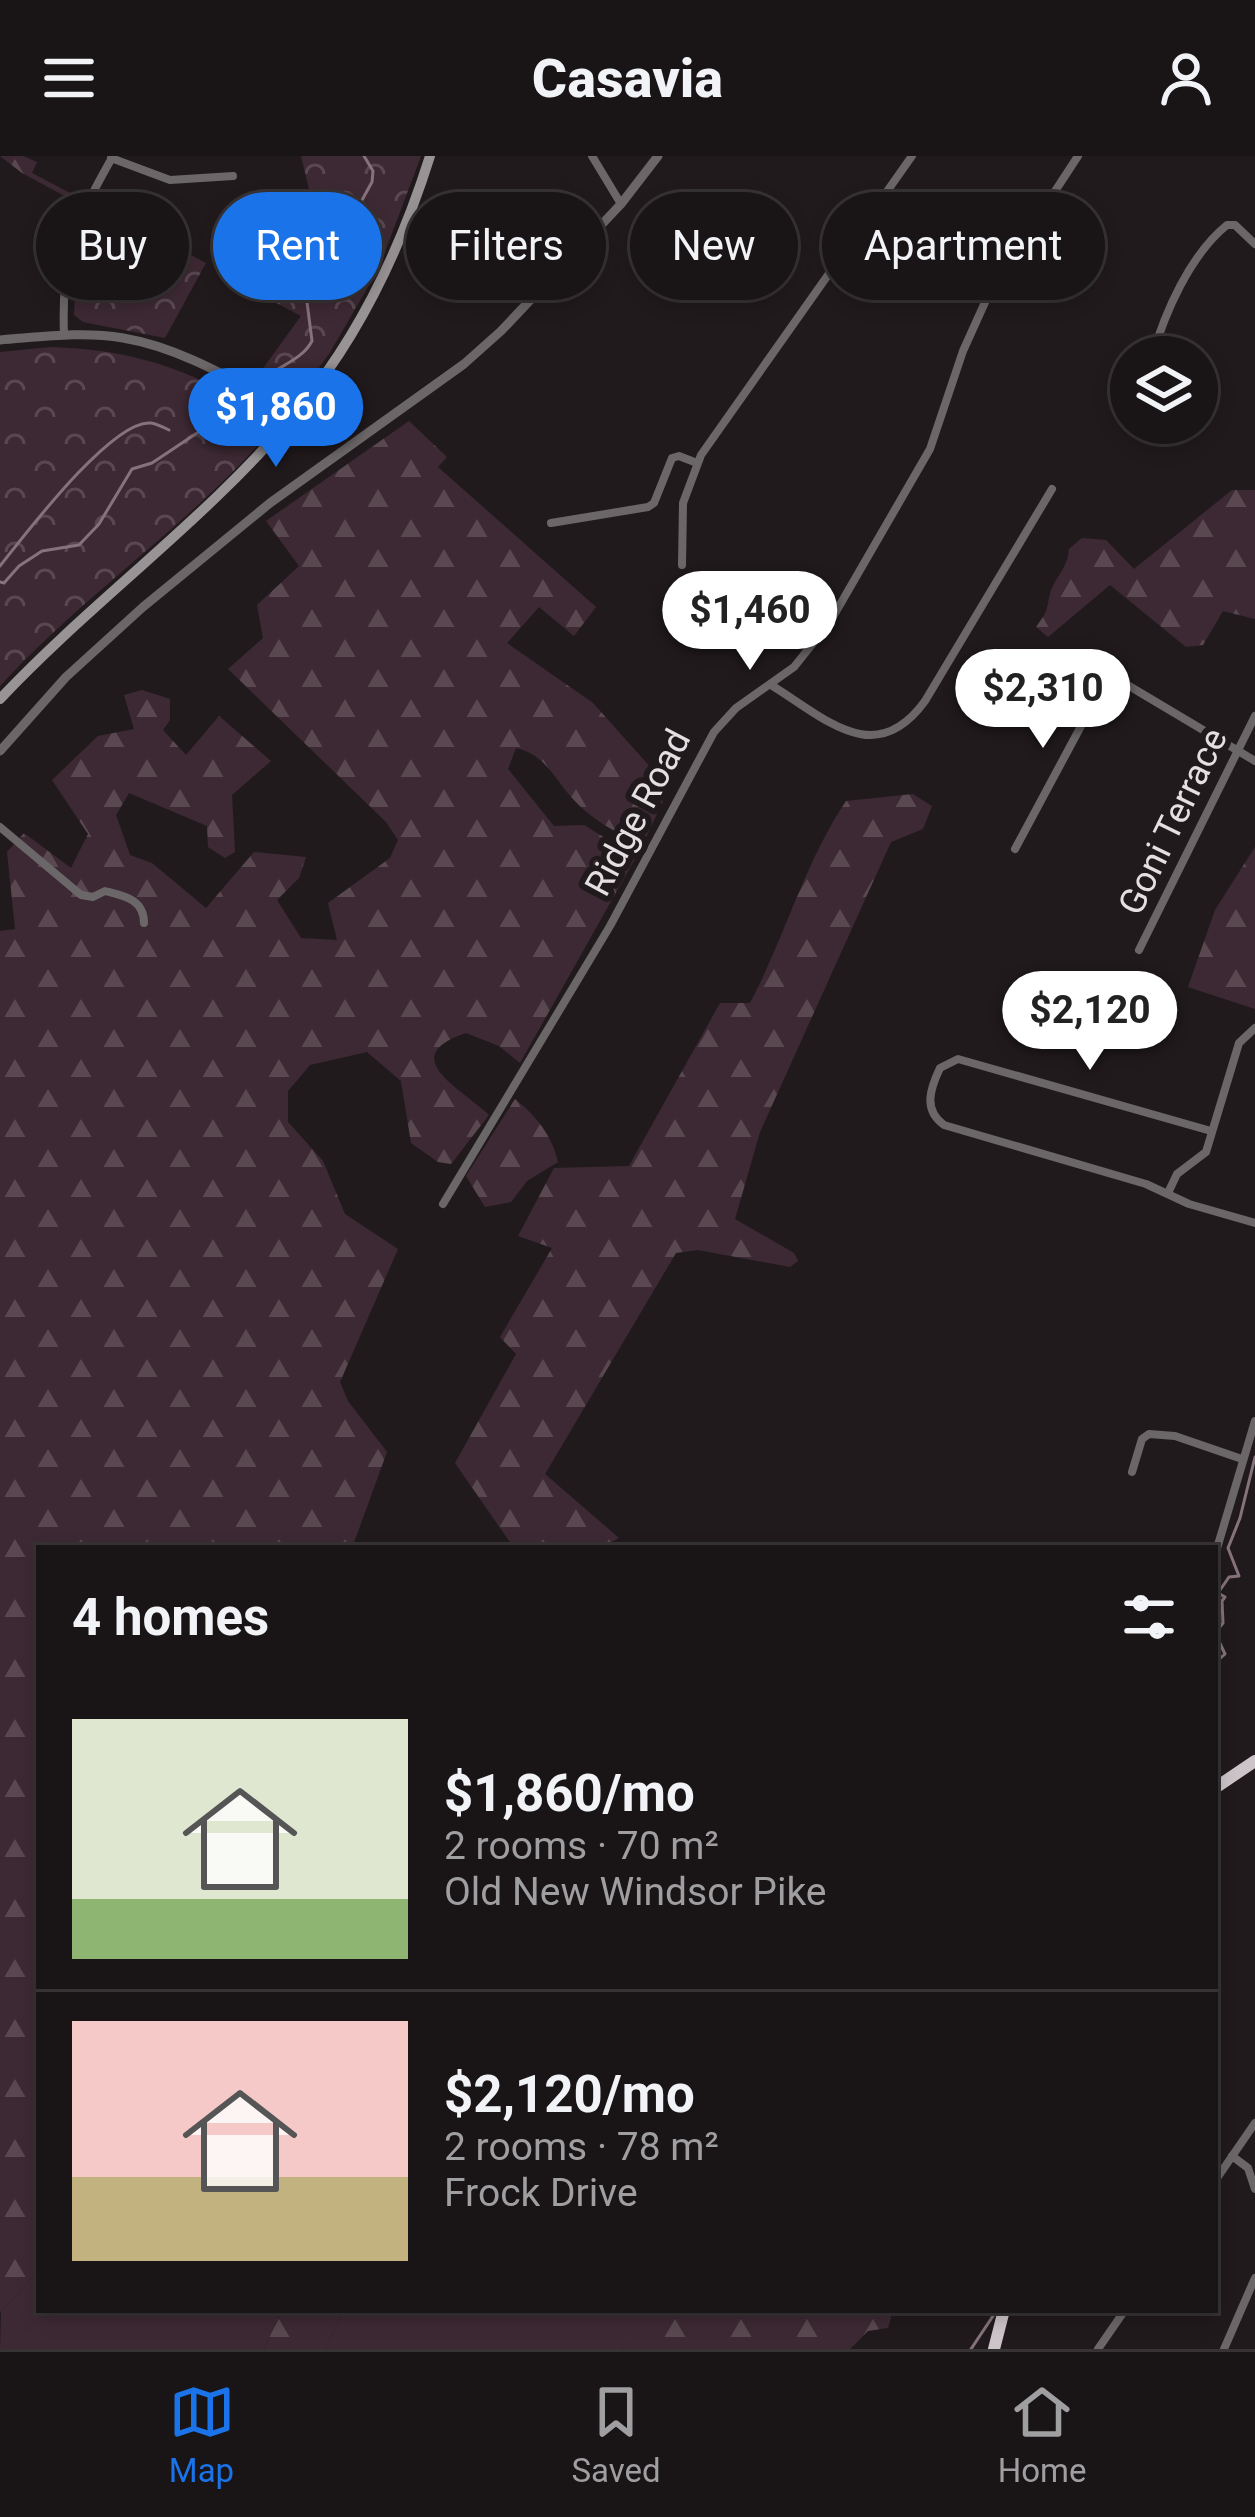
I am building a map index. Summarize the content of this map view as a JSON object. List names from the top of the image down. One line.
{"streets":{"street":["Ridge Road","Goni Terrace"]},"page":{"header":"Casavia","chip":["Buy","Rent","Filters","New","Apartment"],"price":["$1,860","$1,460","$2,310","$2,120"],"heading":"4 homes","list":[{"name":"$1,860/mo","note":"2 rooms · 70 m² · Old New Windsor Pike"},{"name":"$2,120/mo","note":"2 rooms · 78 m² · Frock Drive"}],"tabs":["Map","Saved","Home"]}}
